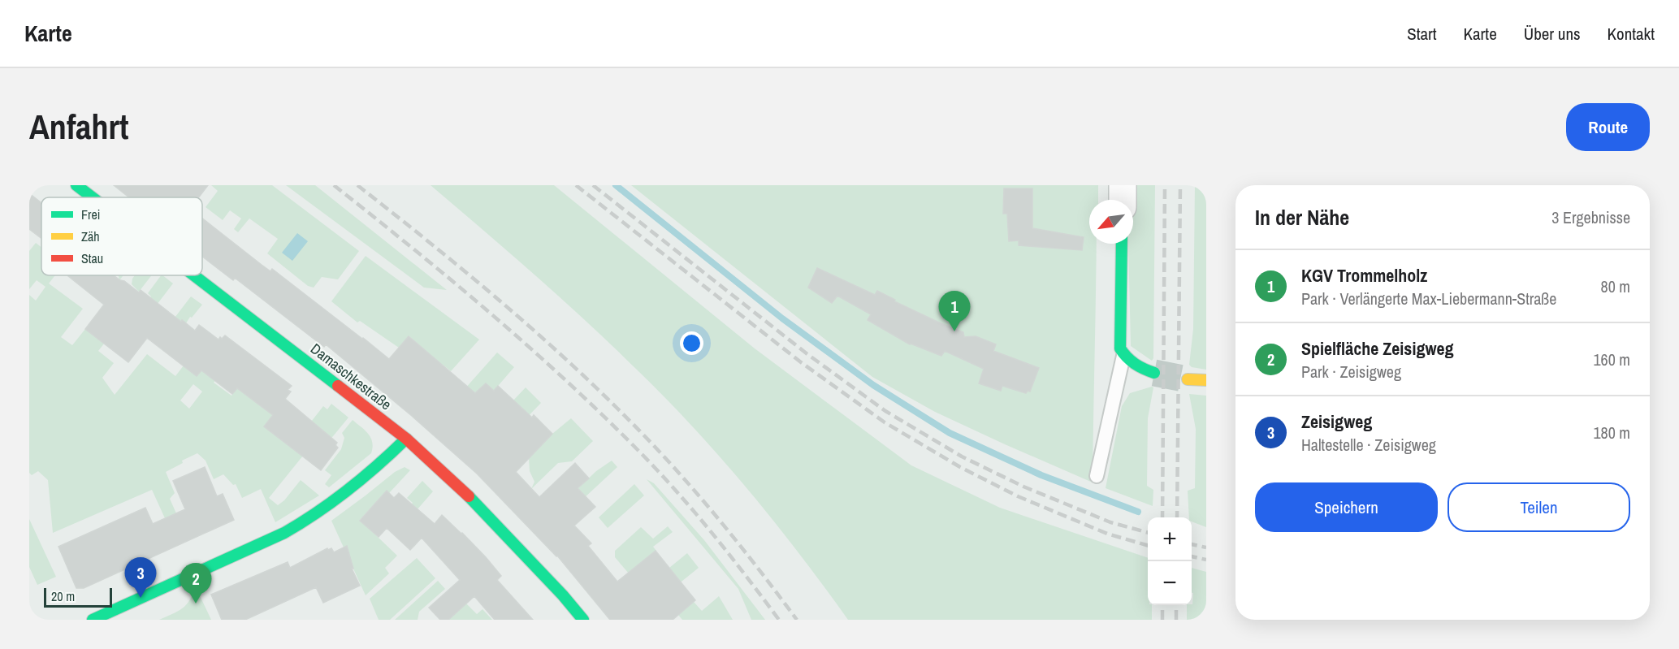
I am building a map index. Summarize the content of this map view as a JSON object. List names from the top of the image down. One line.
{"streets":{"street":["Damaschkestraße"]},"legend":["Frei","Zäh","Stau"],"scale_bar":"20 m","north":"bottom left","page":{"header":"Karte","nav":["Start","Karte","Über uns","Kontakt"],"buttons":["Route",["Speichern","Teilen"]],"title":"Anfahrt","heading":["In der Nähe","3 Ergebnisse"],"list":[{"mark":"1","name":"KGV Trommelholz","note":"Park · Verlängerte Max-Liebermann-Straße","value":"80 m"},{"mark":"2","name":"Spielfläche Zeisigweg","note":"Park · Zeisigweg","value":"160 m"},{"mark":"3","name":"Zeisigweg","note":"Haltestelle · Zeisigweg","value":"180 m"}],"pins":["1","3","2"],"map_buttons":["+","−"],"scale":"20 m"}}
